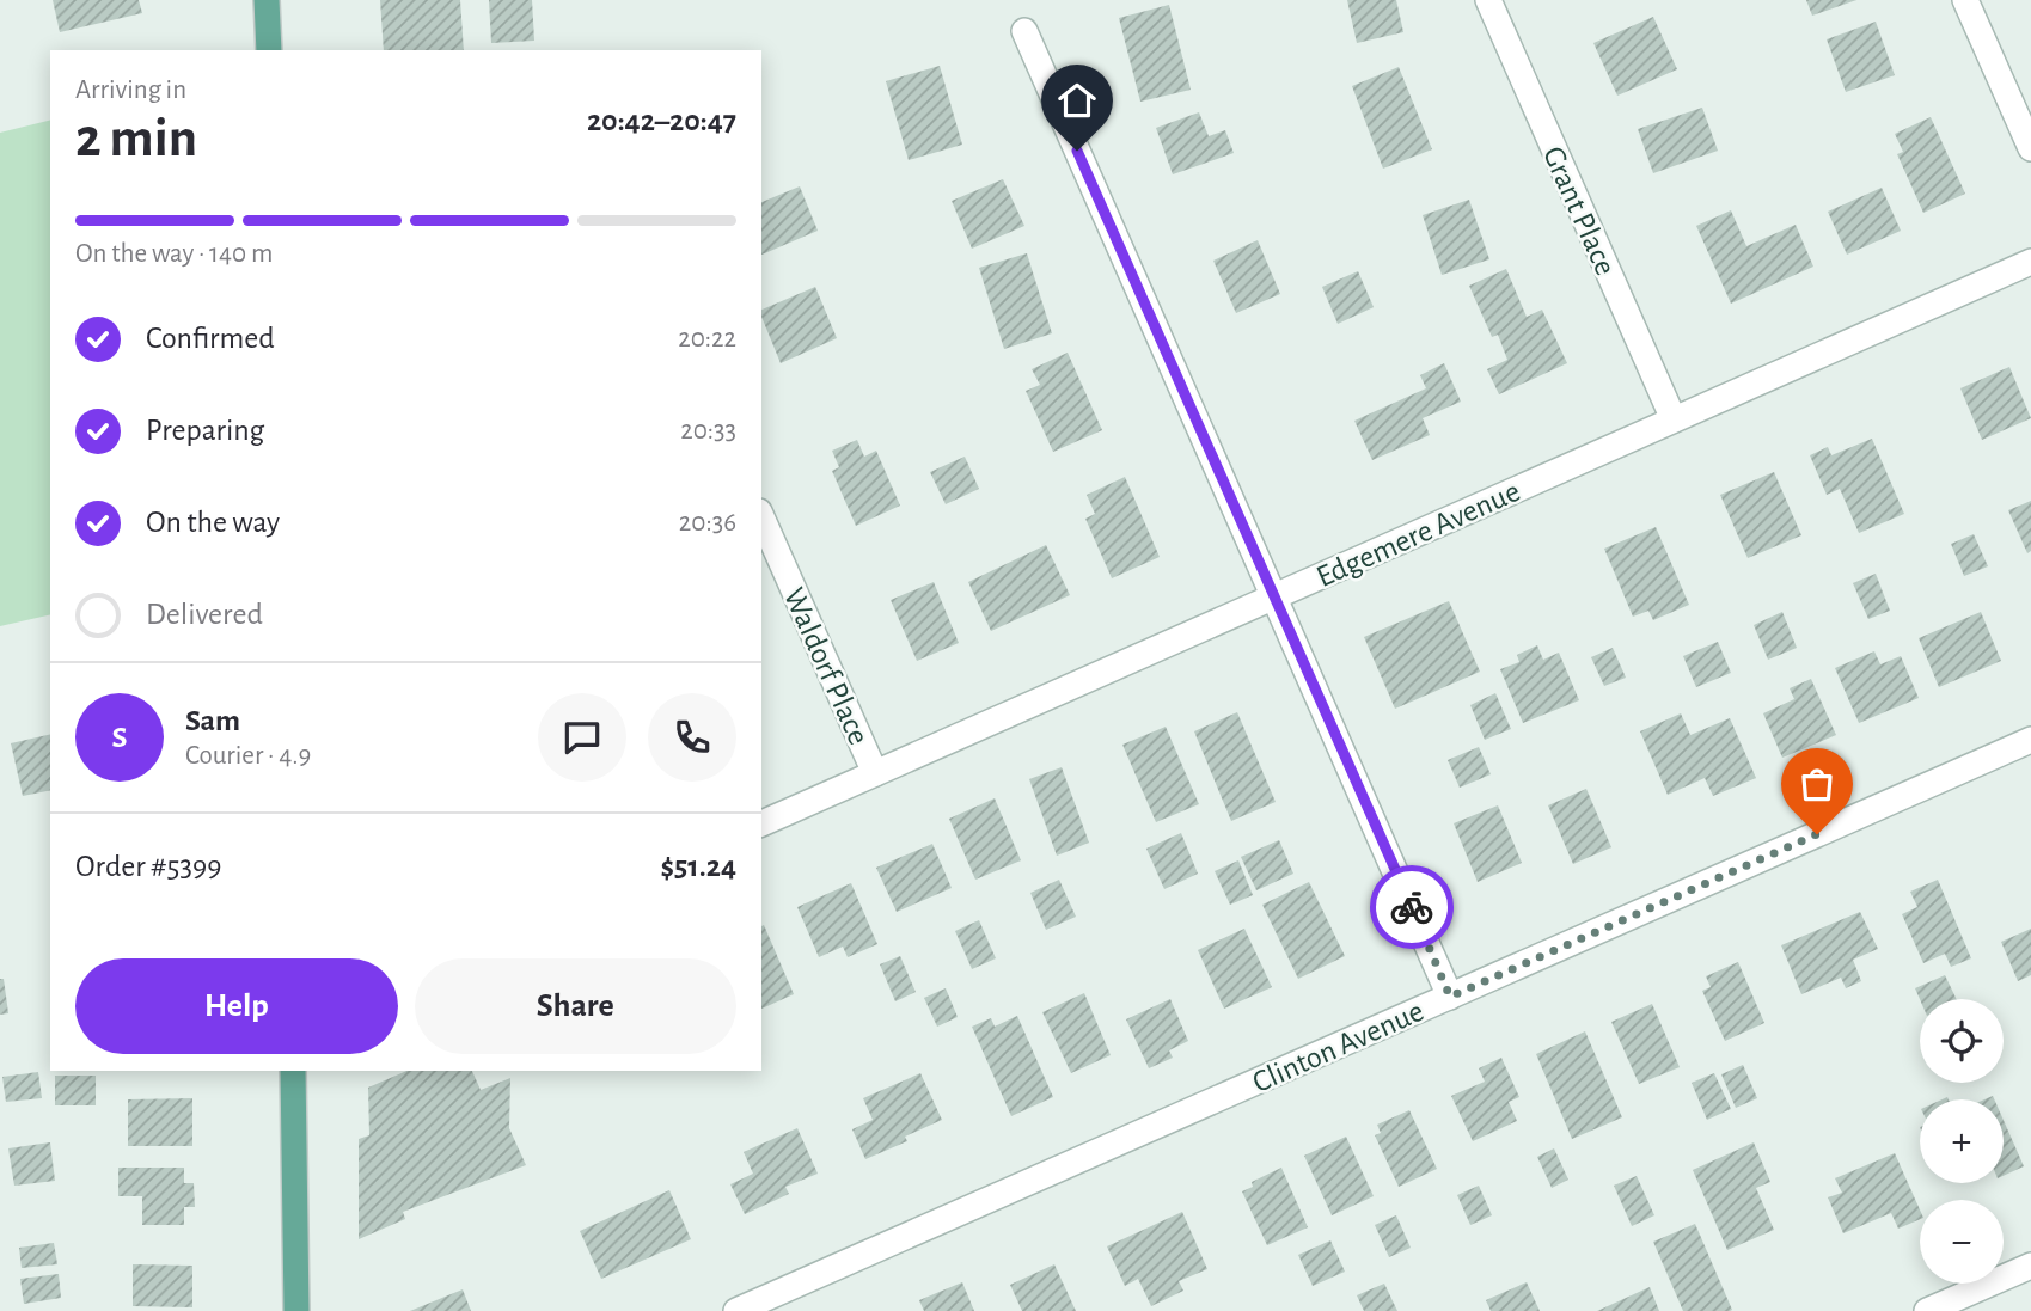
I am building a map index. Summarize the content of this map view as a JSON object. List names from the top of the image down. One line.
{"streets":{"street":["Grant Place","Edgemere Avenue","Waldorf Place","Clinton Avenue"]},"crossings":[["Grant Place","Edgemere Avenue"],["Edgemere Avenue","Waldorf Place"]],"page":{"heading":["2 min","Arriving in","20:42–20:47"],"panel":["Sam","Courier · 4.9","Order #5399","$51.24"],"bar":"On the way · 140 m","list":[["Confirmed","20:22"],["Preparing","20:33"],["On the way","20:36"],"Delivered"],"round":"S","buttons":["Help","Share"],"map_buttons":["+","−"]}}
